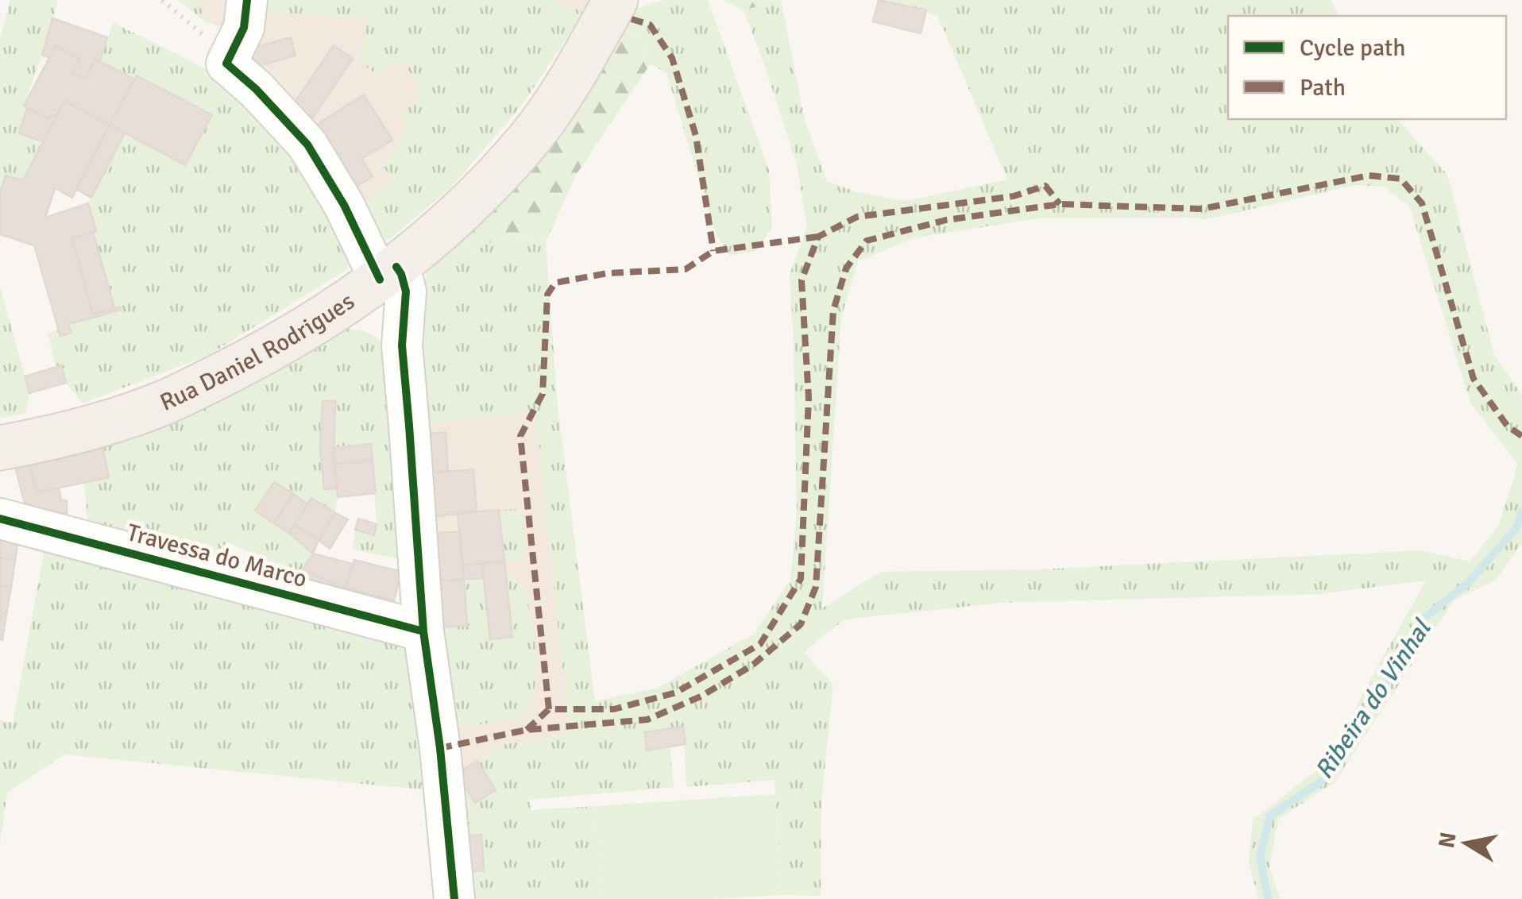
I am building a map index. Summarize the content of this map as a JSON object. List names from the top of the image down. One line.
{"streets":{"main road":["Rua Daniel Rodrigues"],"street":["Travessa do Marco"]},"water":["Ribeira do Vinhal"],"legend":["Cycle path","Path"],"north":"left"}
